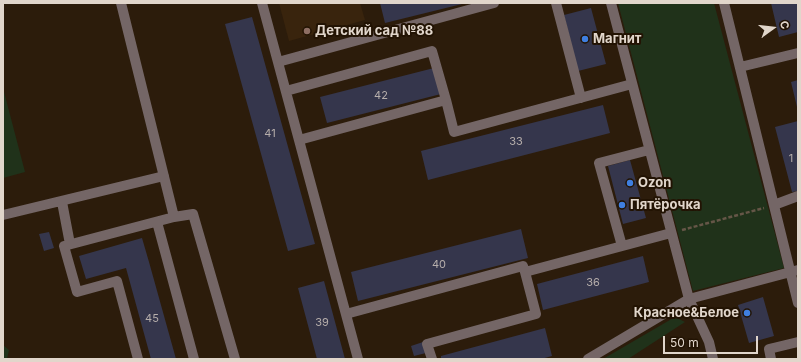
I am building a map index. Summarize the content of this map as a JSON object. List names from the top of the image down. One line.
{"places":["Детский сад №88","Магнит","Ozon","Пятёрочка","Красное&Белое"],"house_numbers":["42","41","33","1","40","36","45","39"],"scale_bar":"50 m","north":"right"}
